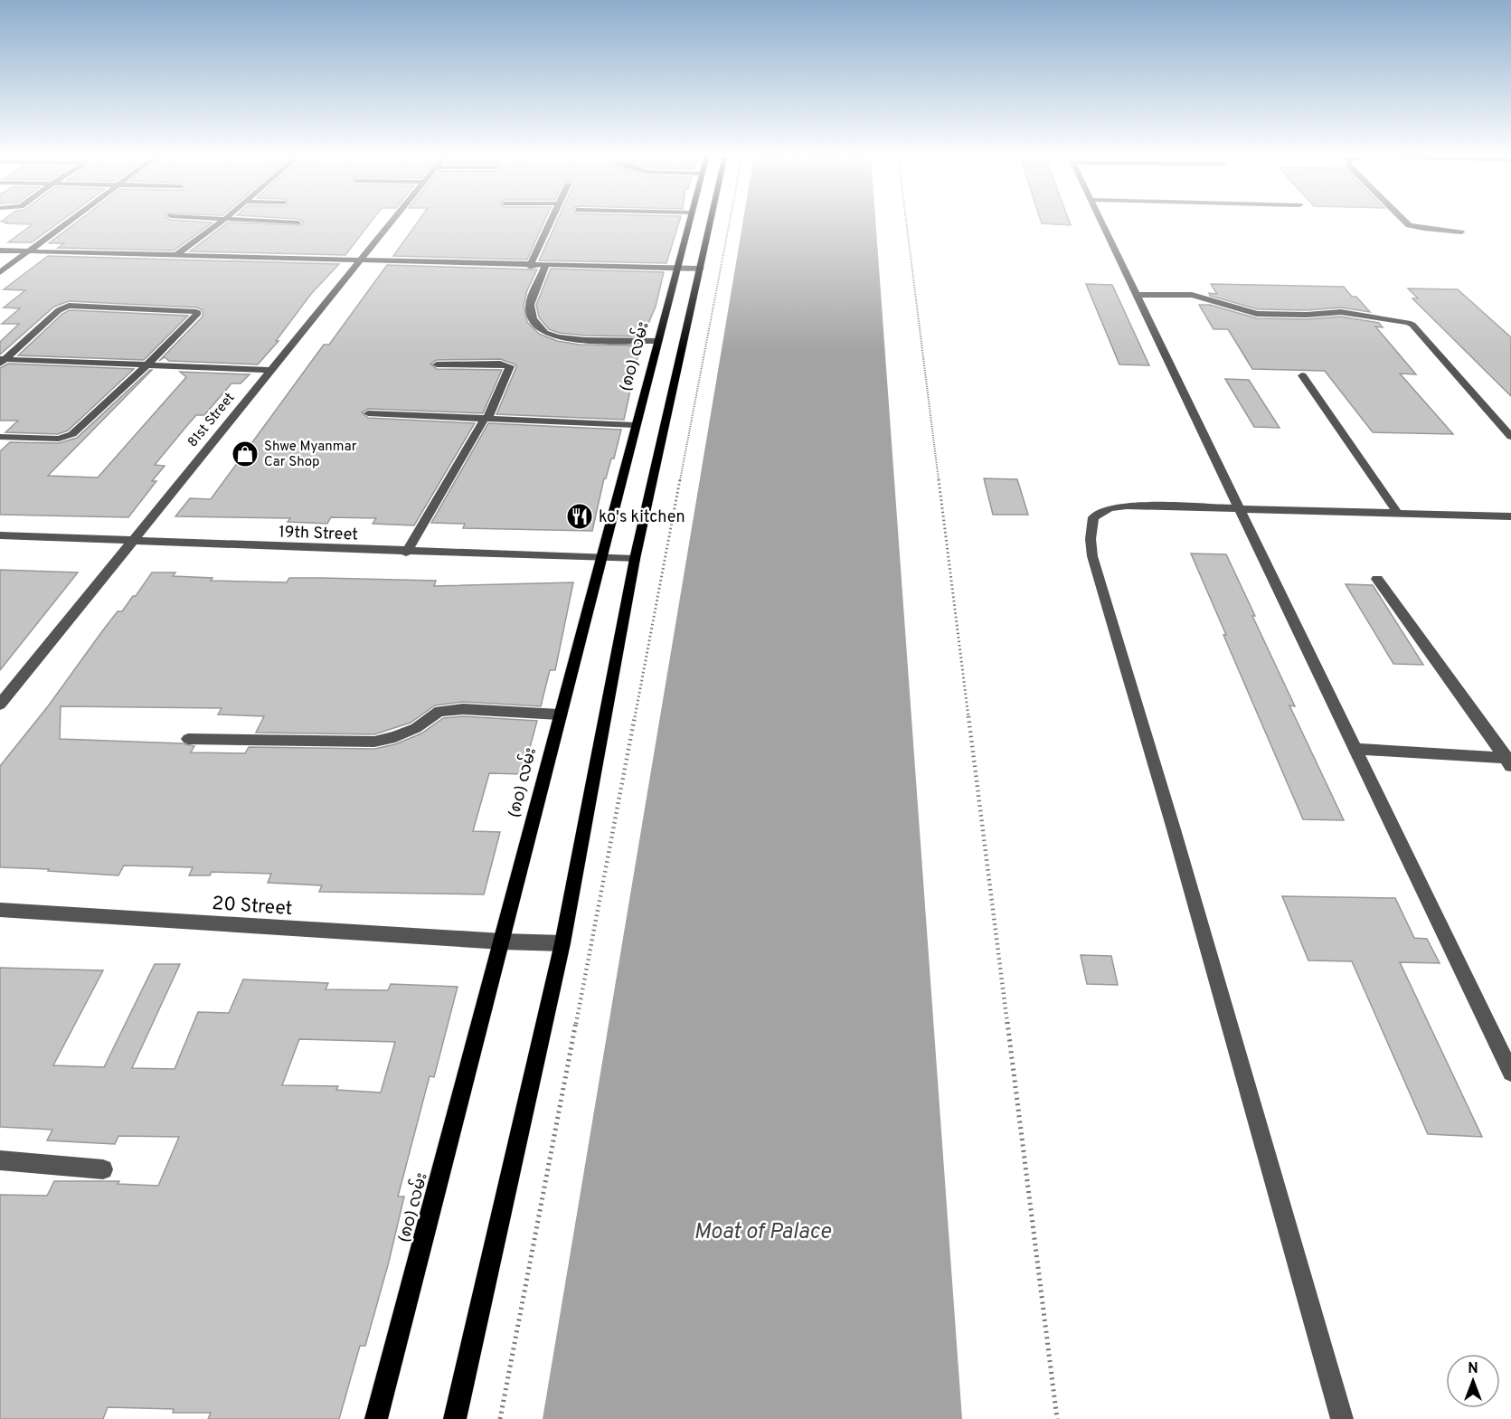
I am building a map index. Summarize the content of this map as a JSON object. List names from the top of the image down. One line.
{"streets":{"main road":["(၈၀) လမ်း"],"street":["81st Street","19th Street","20 Street"]},"crossings":[["(၈၀) လမ်း","19th Street"],["(၈၀) လမ်း","20 Street"],["81st Street","19th Street"]],"water":["Moat of Palace"],"places":{"shop":["Shwe Myanmar Car Shop"],"restaurant":["ko's kitchen"]},"north":"top"}
